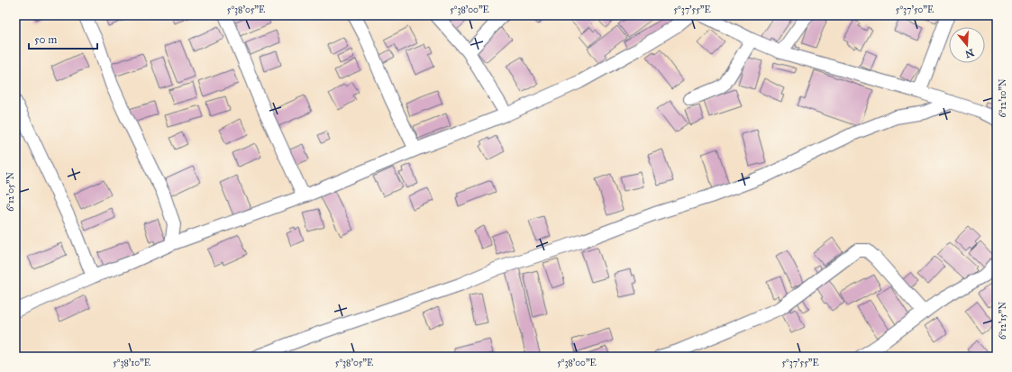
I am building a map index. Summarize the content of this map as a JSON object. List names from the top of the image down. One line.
{"scale_bar":"50 m","north":"bottom","coordinates":["5°38'05\"E","5°38'00\"E","5°37'55\"E","5°37'50\"E","6°12'10\"N","6°12'05\"N","6°12'15\"N","5°38'10\"E"]}
